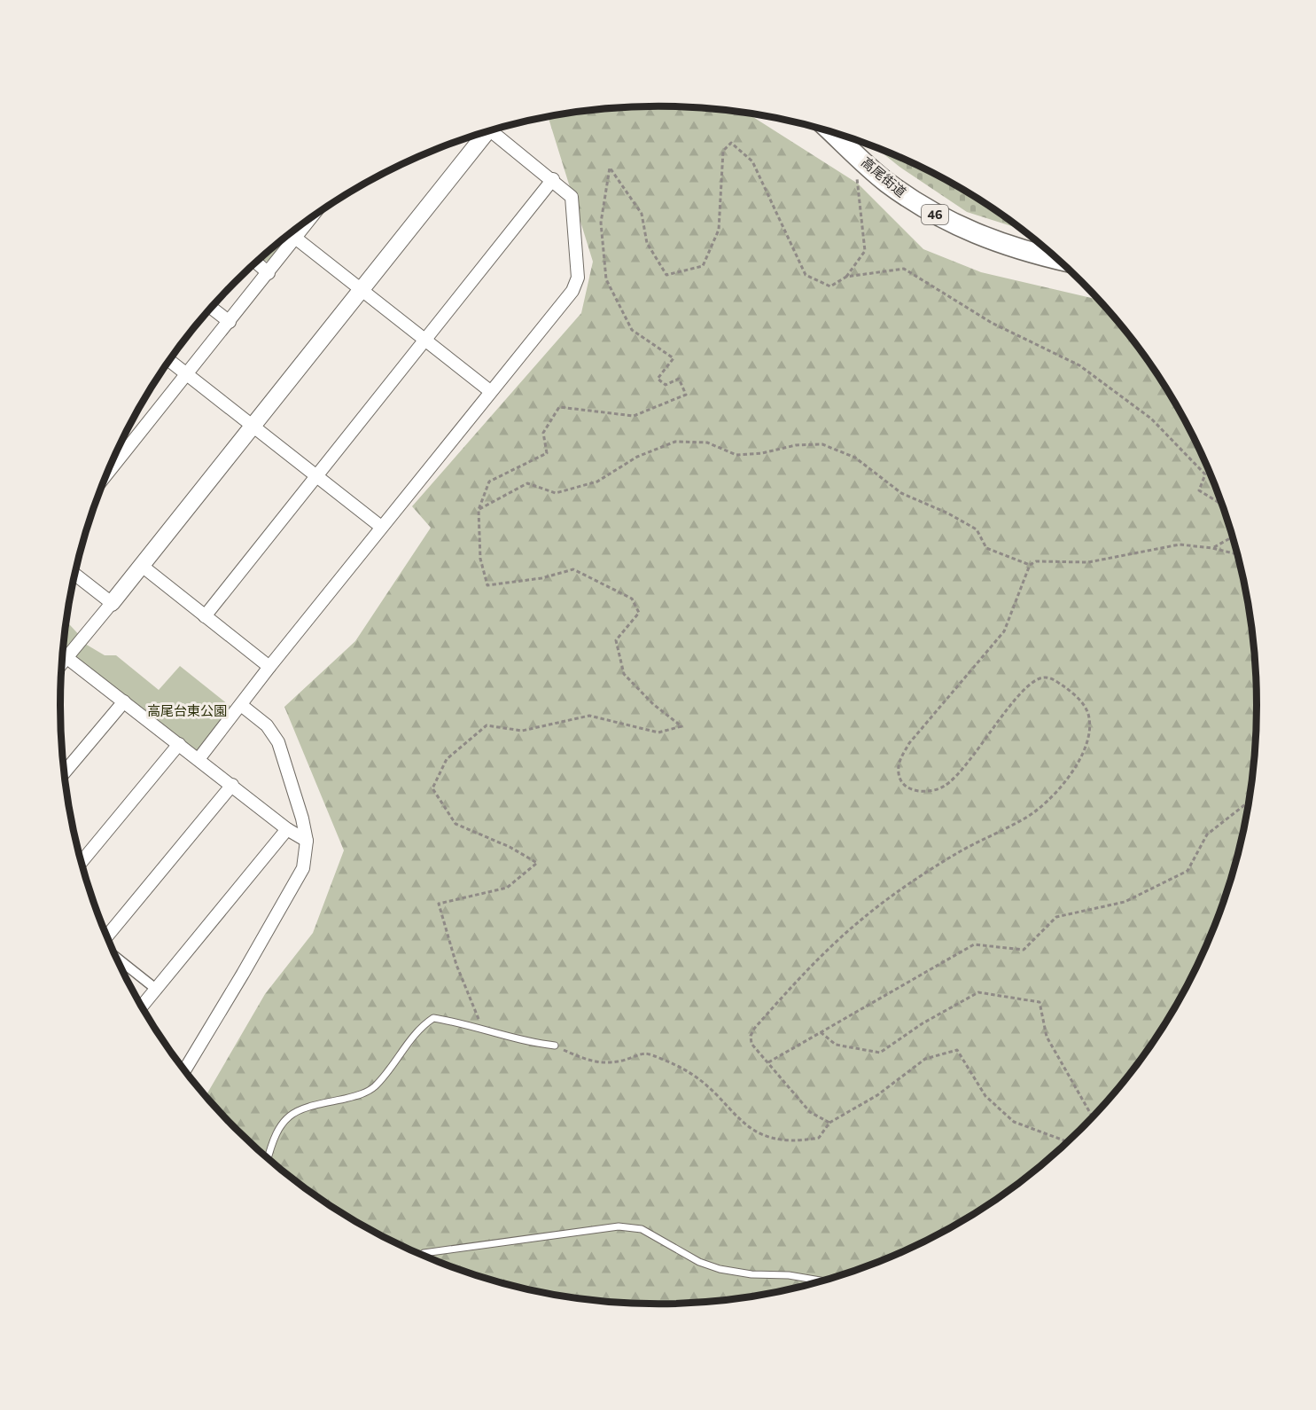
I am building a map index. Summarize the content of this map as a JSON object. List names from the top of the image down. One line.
{"streets":{"main road":["高尾街道","46"]},"parks":["高尾台東公園"]}
